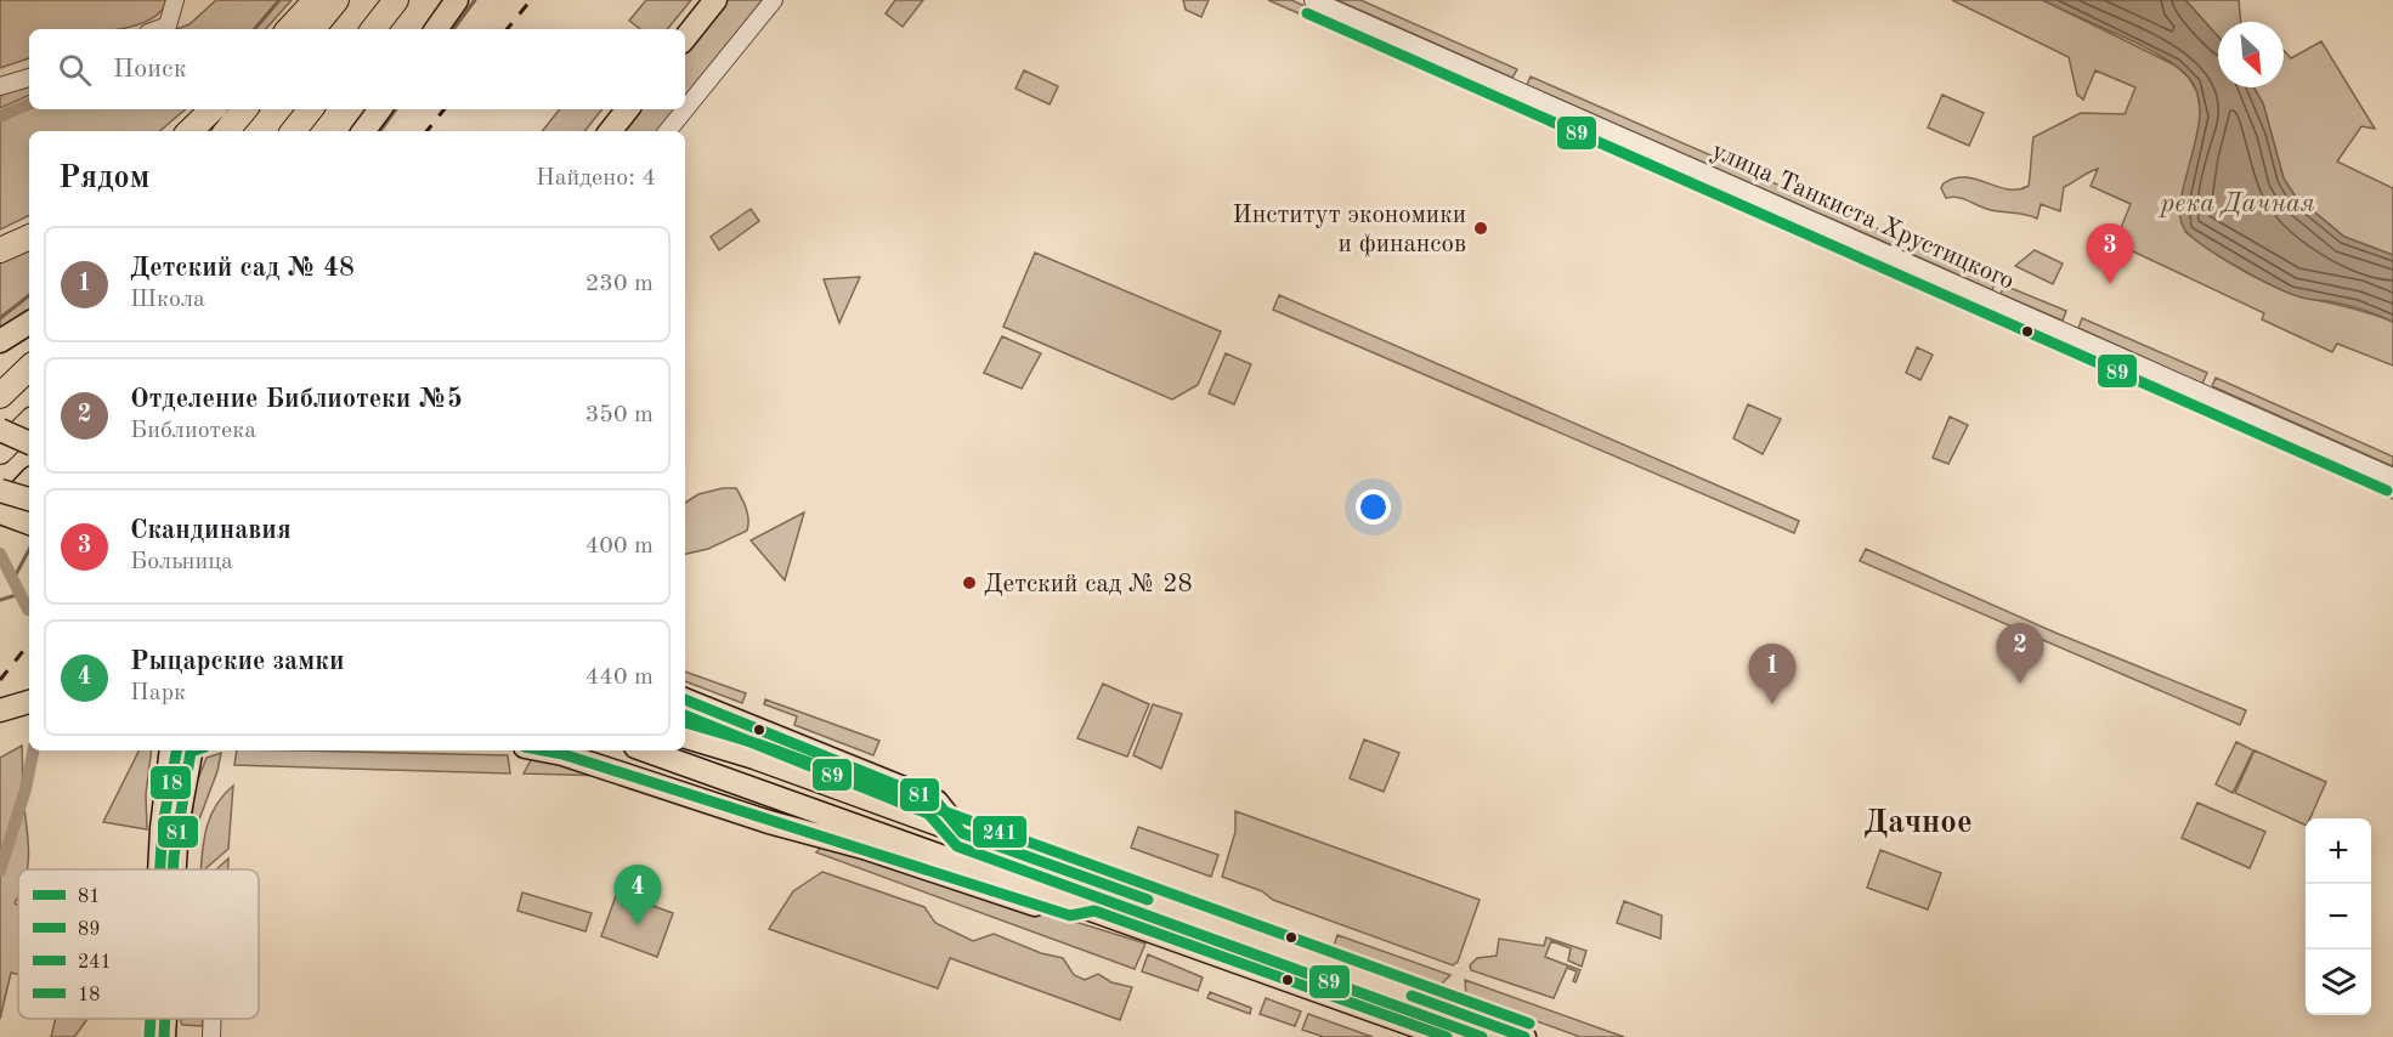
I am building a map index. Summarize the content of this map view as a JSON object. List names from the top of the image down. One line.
{"streets":{"street":["улица Танкиста Хрустицкого"]},"districts":["Дачное"],"water":["река Дачная"],"places":["Институт экономики и финансов","Детский сад № 28"],"lines":["transit line 89","transit line 81","transit line 241","transit line 18"],"legend":["81","89","241","18"],"north":"bottom right","page":{"search":"Поиск","heading":["Рядом","Найдено: 4"],"pins":["3","2","1","4"],"list":[{"mark":"1","name":"Детский сад № 48","note":"Школа","value":"230 m"},{"mark":"2","name":"Отделение Библиотеки №5","note":"Библиотека","value":"350 m"},{"mark":"3","name":"Скандинавия","note":"Больница","value":"400 m"},{"mark":"4","name":"Рыцарские замки","note":"Парк","value":"440 m"}],"map_buttons":["+","−"]}}
